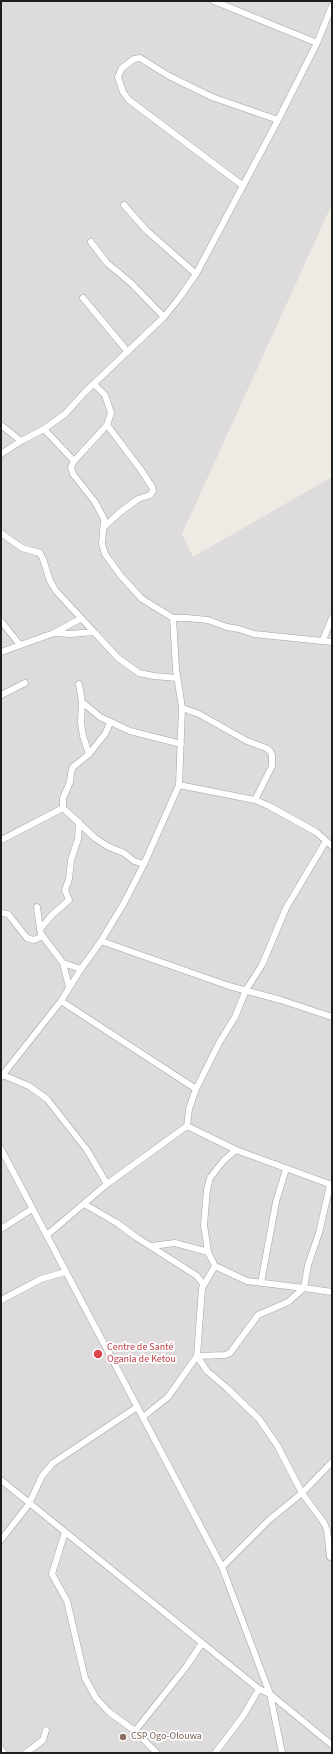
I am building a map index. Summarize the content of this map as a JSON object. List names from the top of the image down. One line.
{"places":["Centre de Santé Oganla de Ketou","CSP Ogo-Olouwa"]}
